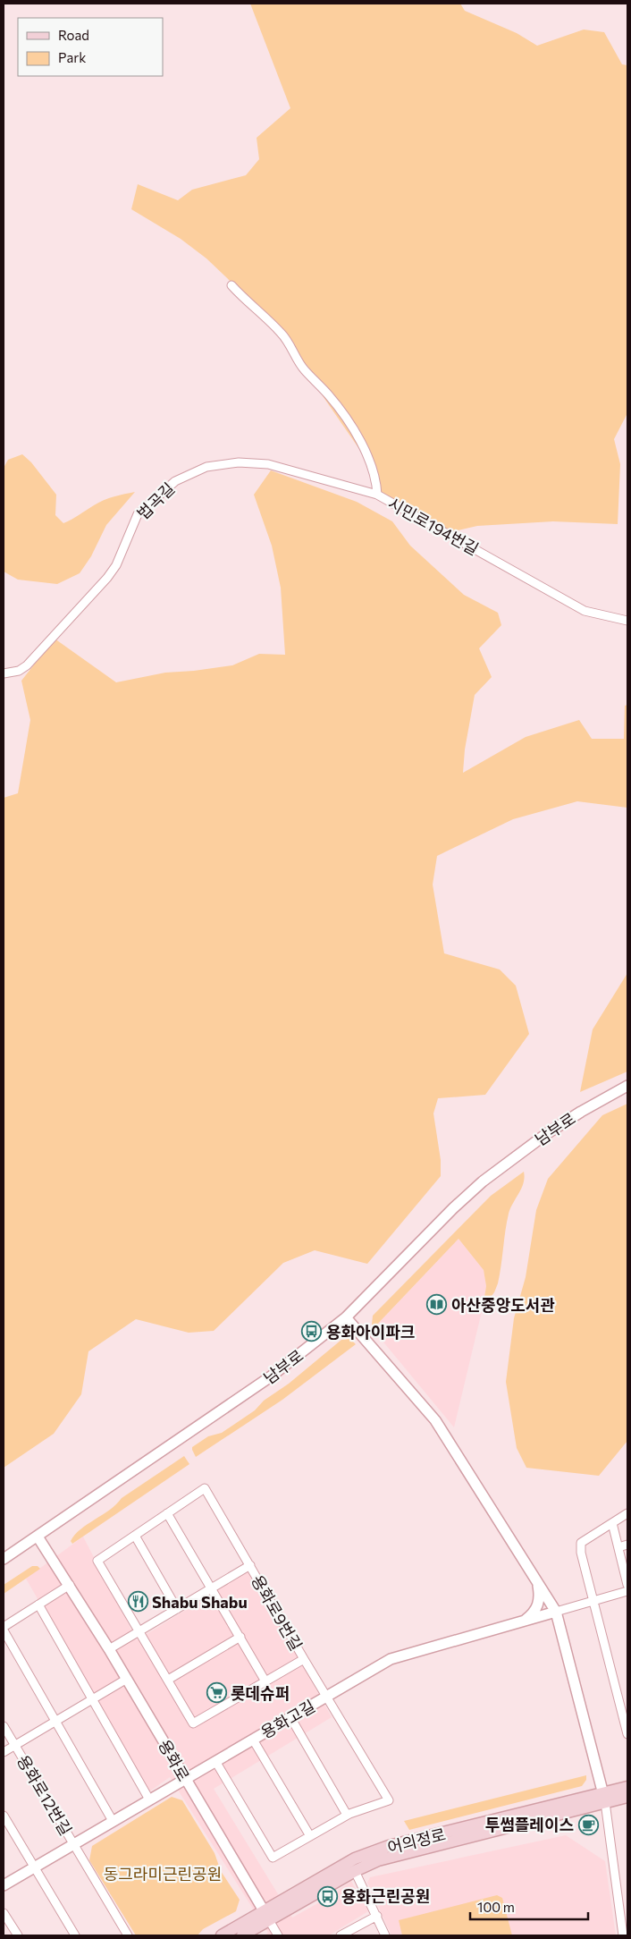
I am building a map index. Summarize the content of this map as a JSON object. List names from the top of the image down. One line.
{"streets":{"main road":["어의정로"],"street":["법곡길","시민로194번길","남부로","용화로9번길","용화고길","용화로","용화로12번길"]},"crossings":[["법곡길","시민로194번길"],["남부로","용화로"],["용화로9번길","용화고길"],["용화로9번길","용화로"],["용화고길","용화로"],["용화고길","용화로12번길"],["용화로","용화로12번길"],["용화로","어의정로"]],"parks":["동그라미근린공원"],"places":{"library":["아산중앙도서관"],"bus stop":["용화아이파크","용화근린공원"],"restaurant":["Shabu Shabu"],"supermarket":["롯데슈퍼"],"cafe":["투썸플레이스"]},"legend":["Road","Park"],"scale_bar":"100 m"}
